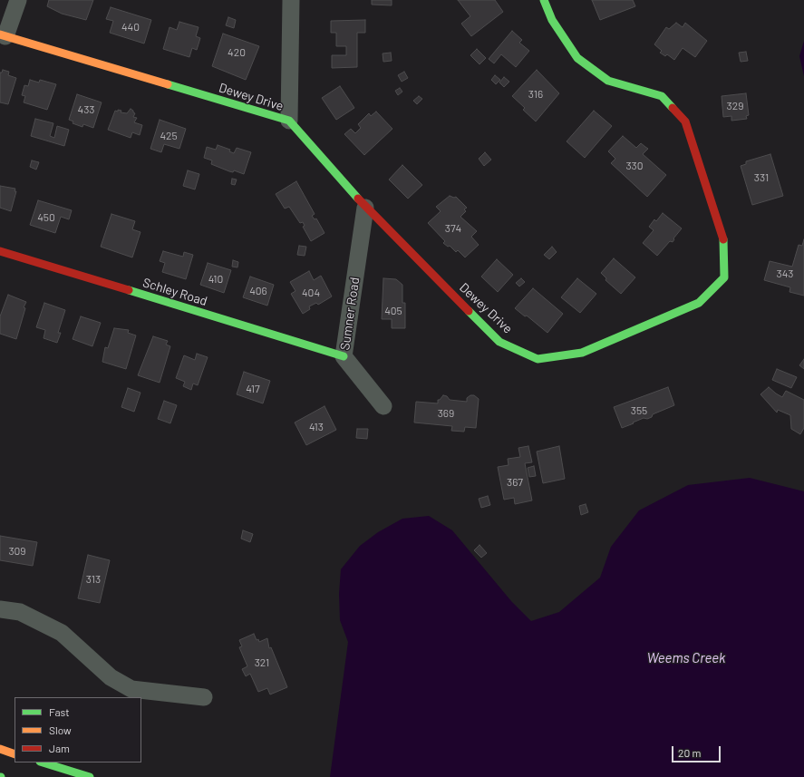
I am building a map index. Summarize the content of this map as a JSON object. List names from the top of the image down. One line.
{"streets":{"street":["Dewey Drive","Schley Road","Sumner Road"]},"crossings":[["Dewey Drive","Sumner Road"],["Schley Road","Sumner Road"]],"water":["Weems Creek"],"house_numbers":["440","420","316","329","433","425","330","331","450","374","343","410","406","404","405","417","355","369","413","367","309","313","321"],"legend":["Fast","Slow","Jam"],"scale_bar":"20 m"}
